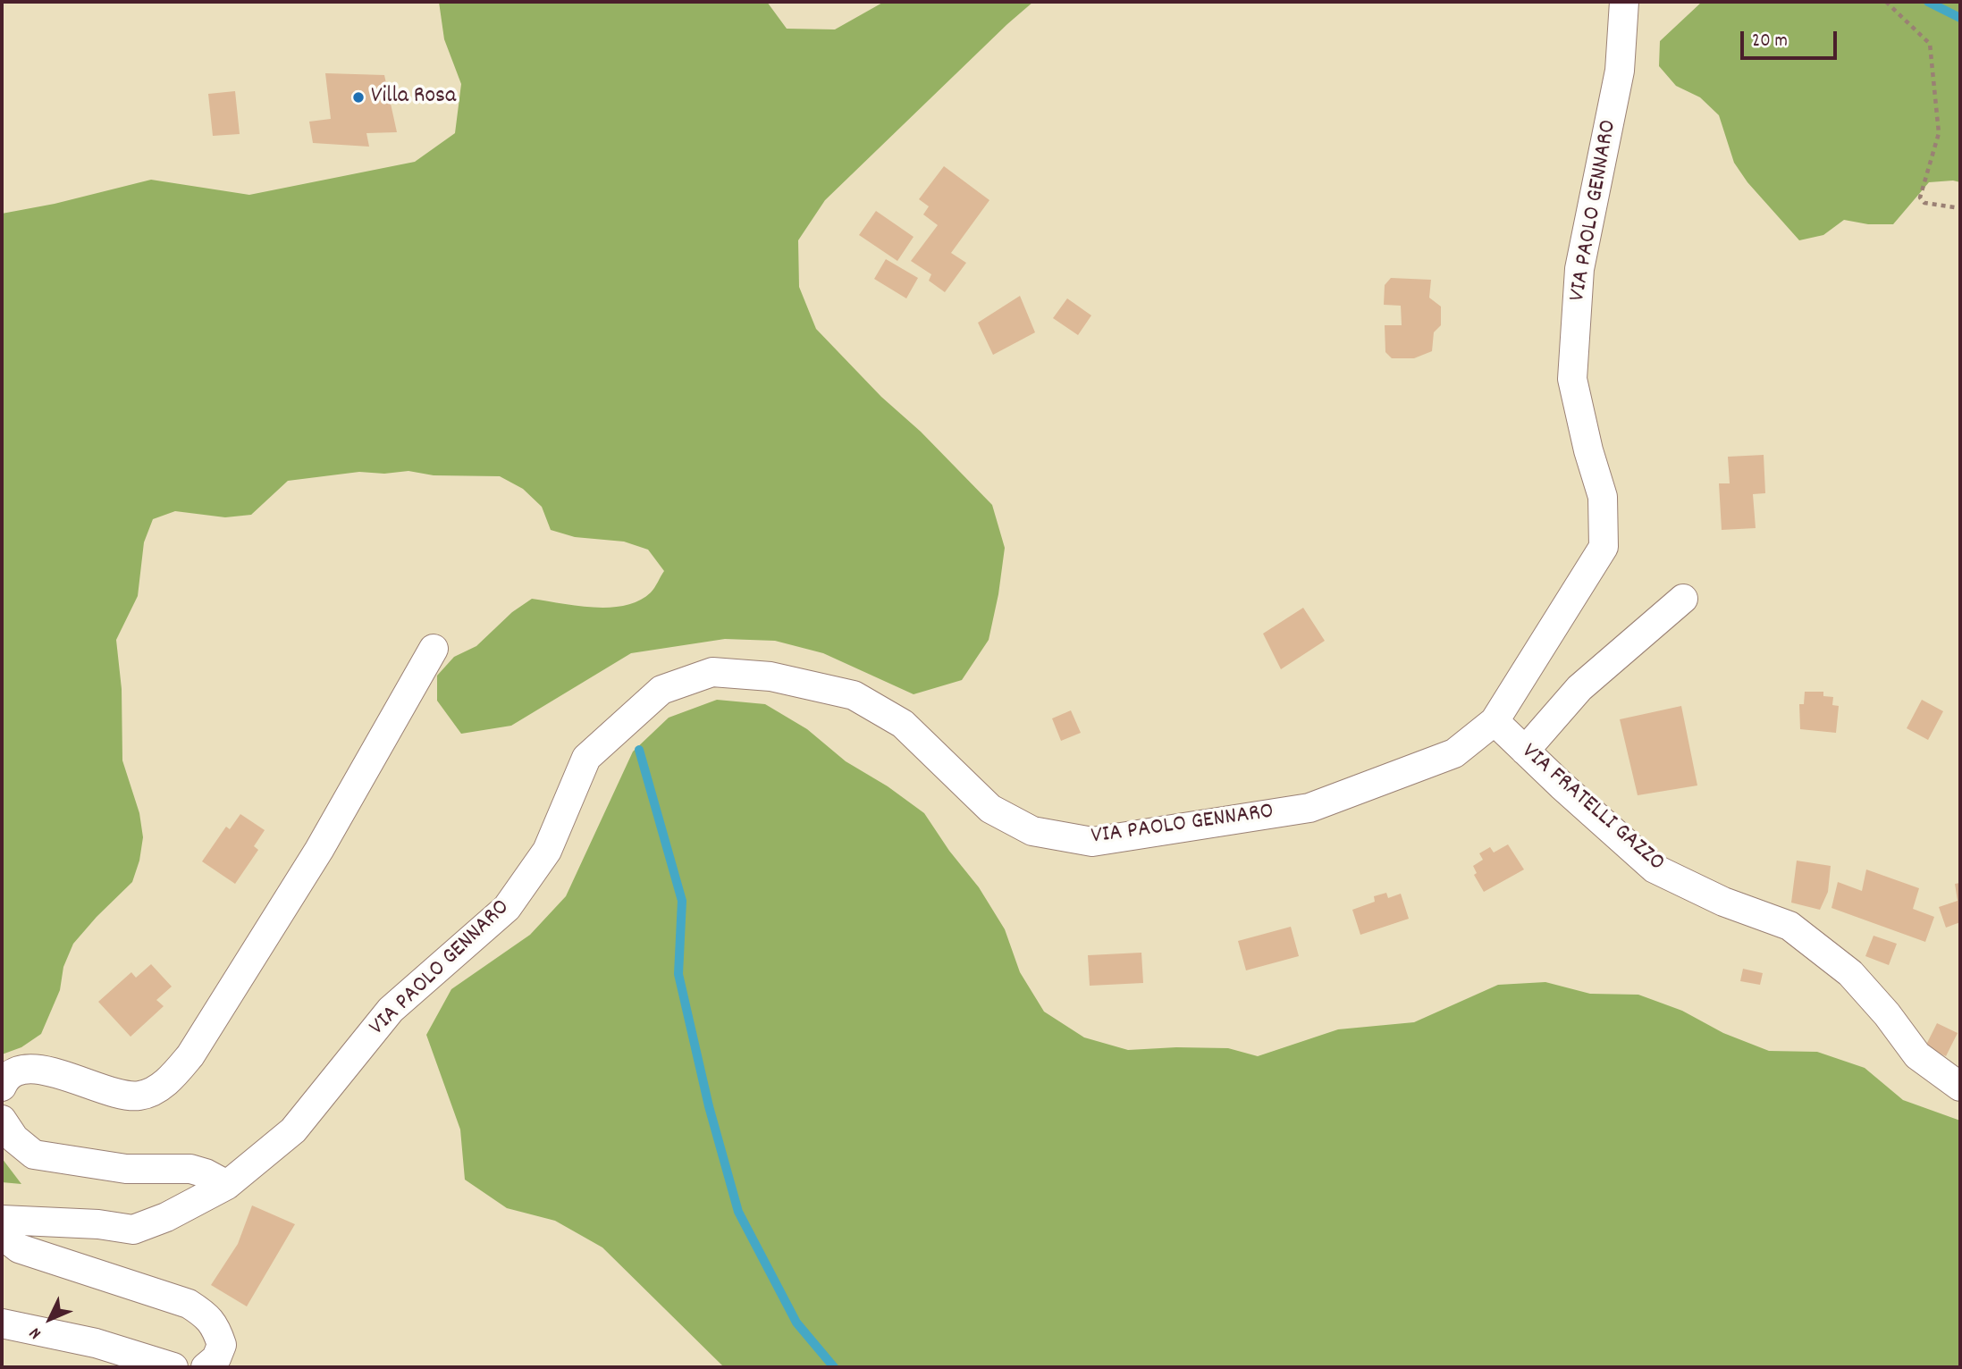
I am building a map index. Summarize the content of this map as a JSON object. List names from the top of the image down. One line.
{"streets":{"street":["VIA PAOLO GENNARO","VIA FRATELLI GAZZO"]},"crossings":[["VIA PAOLO GENNARO","VIA FRATELLI GAZZO"]],"places":["Villa Rosa"],"scale_bar":"20 m","north":"bottom left"}
